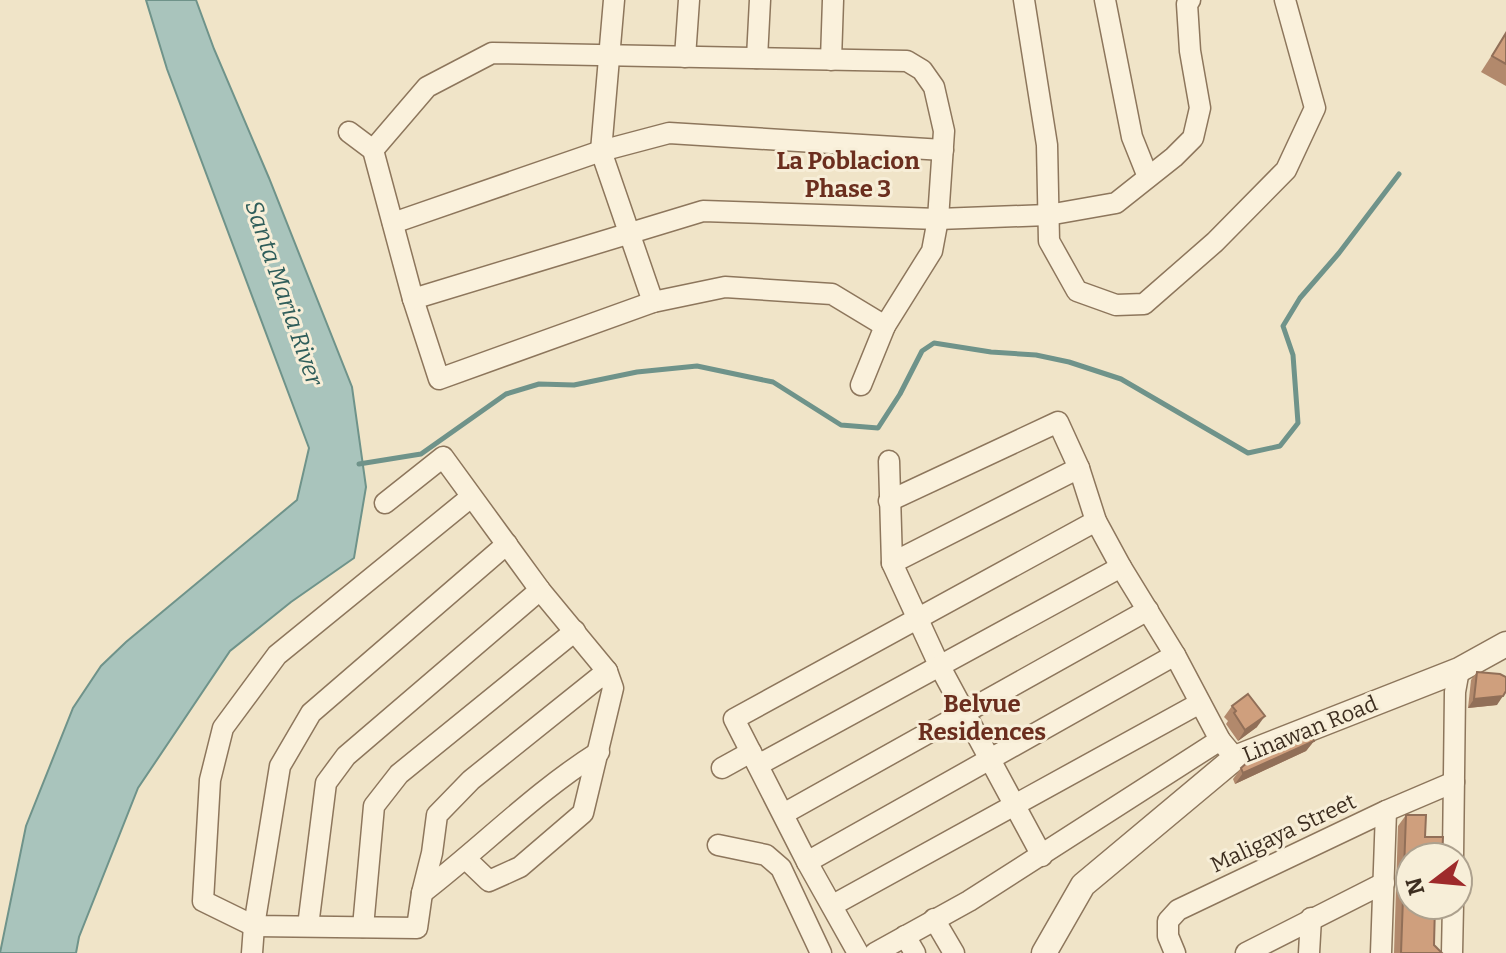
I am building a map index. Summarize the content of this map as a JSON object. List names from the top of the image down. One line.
{"streets":{"street":["Linawan Road","Maligaya Street"]},"districts":["La Poblacion Phase 3","Belvue Residences"],"water":["Santa Maria River"],"north":"left"}
